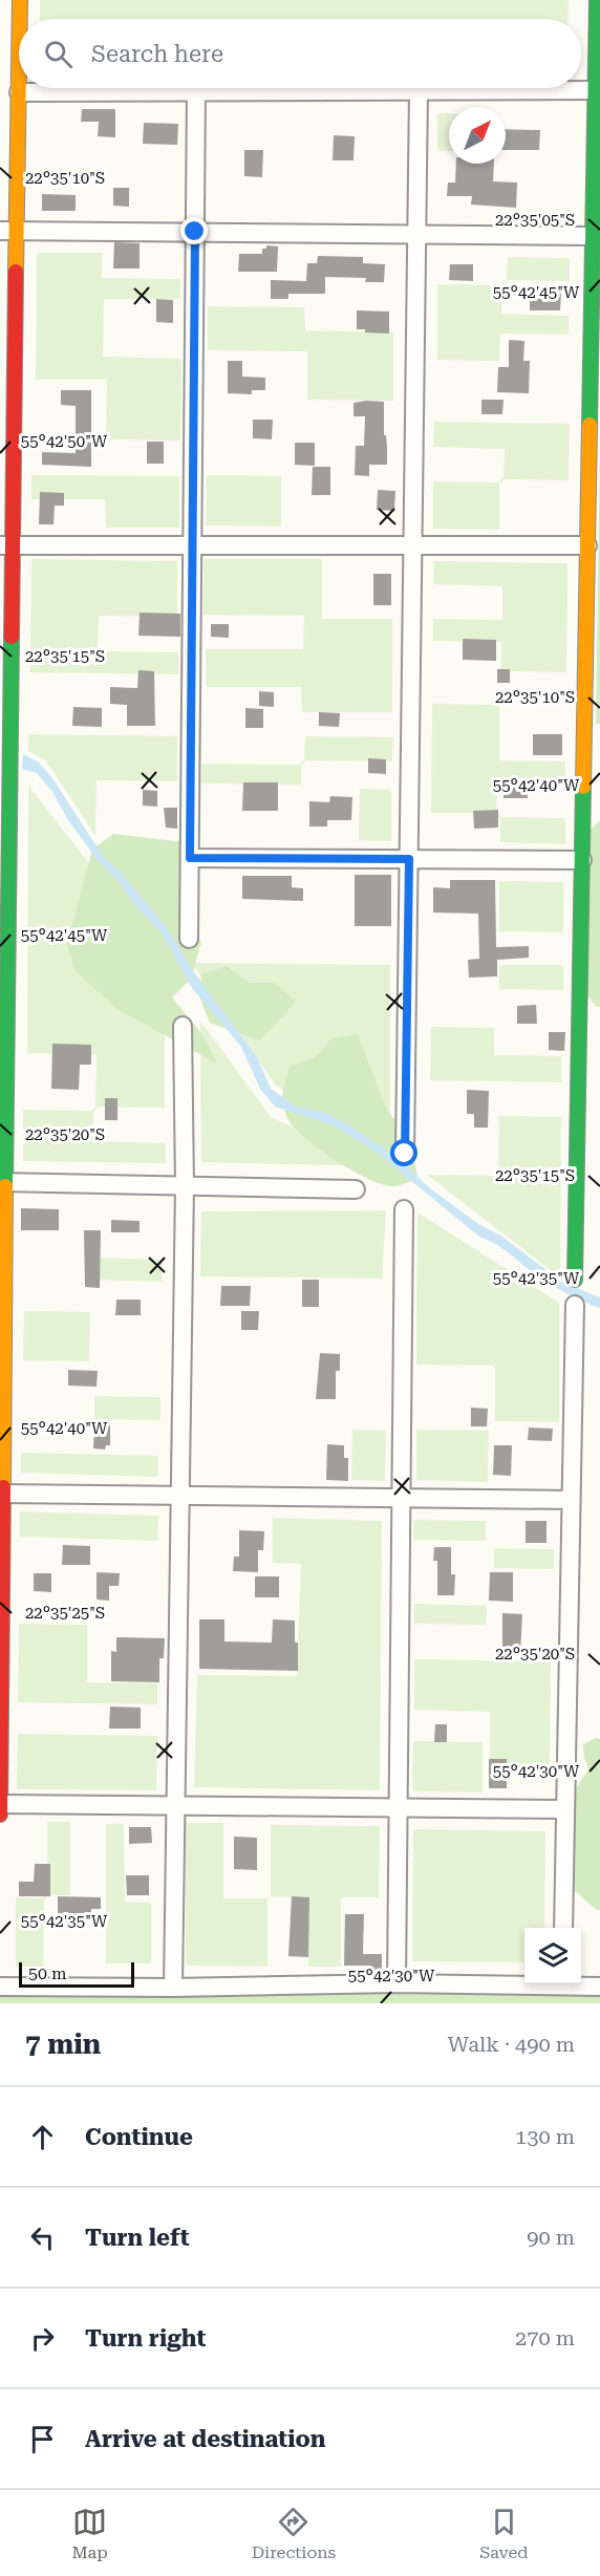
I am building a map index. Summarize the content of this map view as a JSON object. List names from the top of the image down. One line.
{"scale_bar":"50 m","north":"top right","page":{"search":"Search here","scale":"50 m","heading":["7 min","Walk · 490 m"],"list":[["Continue","130 m"],["Turn left","90 m"],["Turn right","270 m"],"Arrive at destination"],"nav":["Map","Directions","Saved"]},"coordinates":["22°35'10\"S","22°35'05\"S","55°42'45\"W","55°42'50\"W","22°35'15\"S","55°42'40\"W","22°35'20\"S","55°42'35\"W","22°35'25\"S","55°42'30\"W"]}
